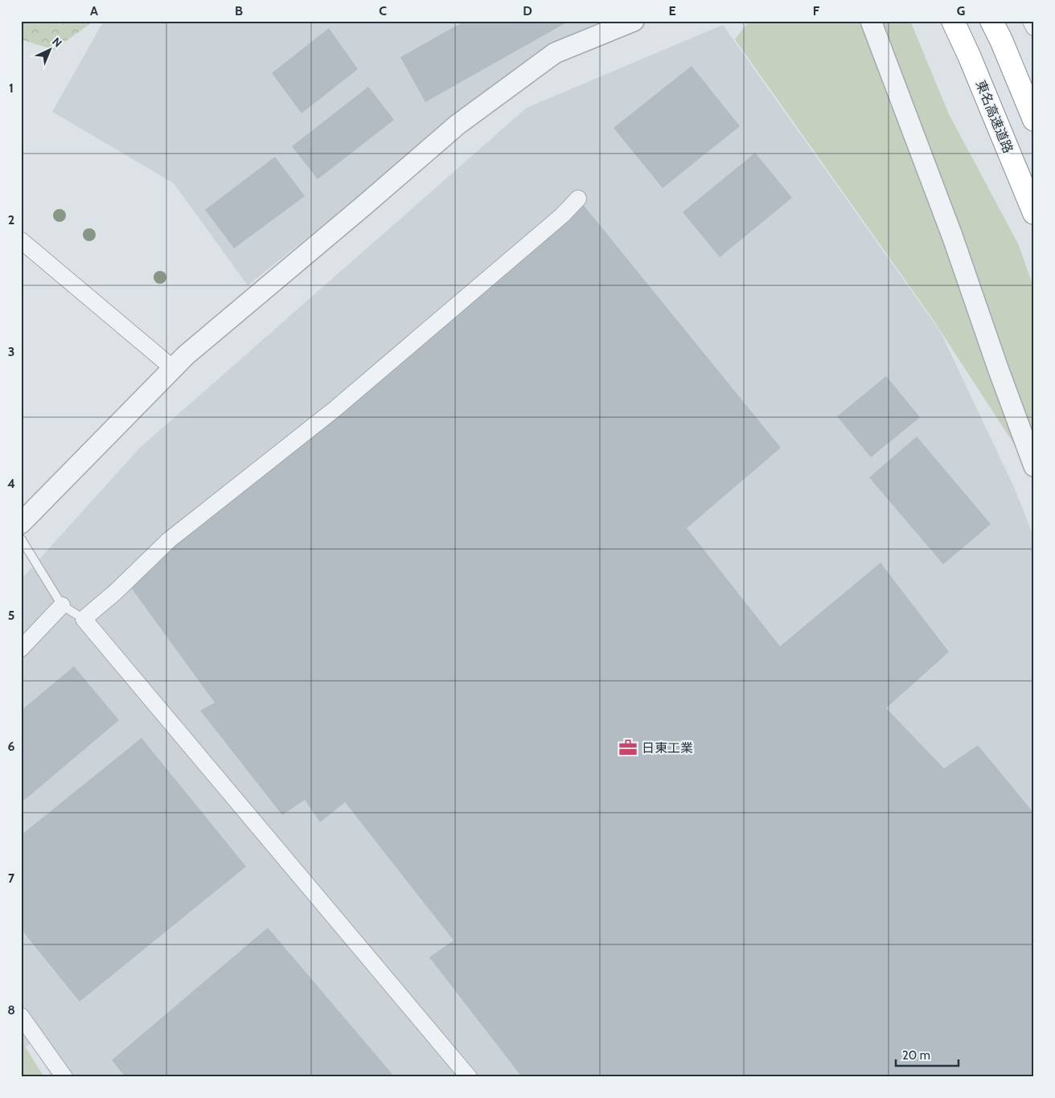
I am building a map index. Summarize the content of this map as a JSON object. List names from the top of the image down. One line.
{"streets":{"highway":["東名高速道路"]},"places":{"office":["日東工業"]},"scale_bar":"20 m","north":"top right","grid":{"columns":["A","B","C","D","E","F","G"],"rows":["1","2","3","4","5","6","7","8"]}}
